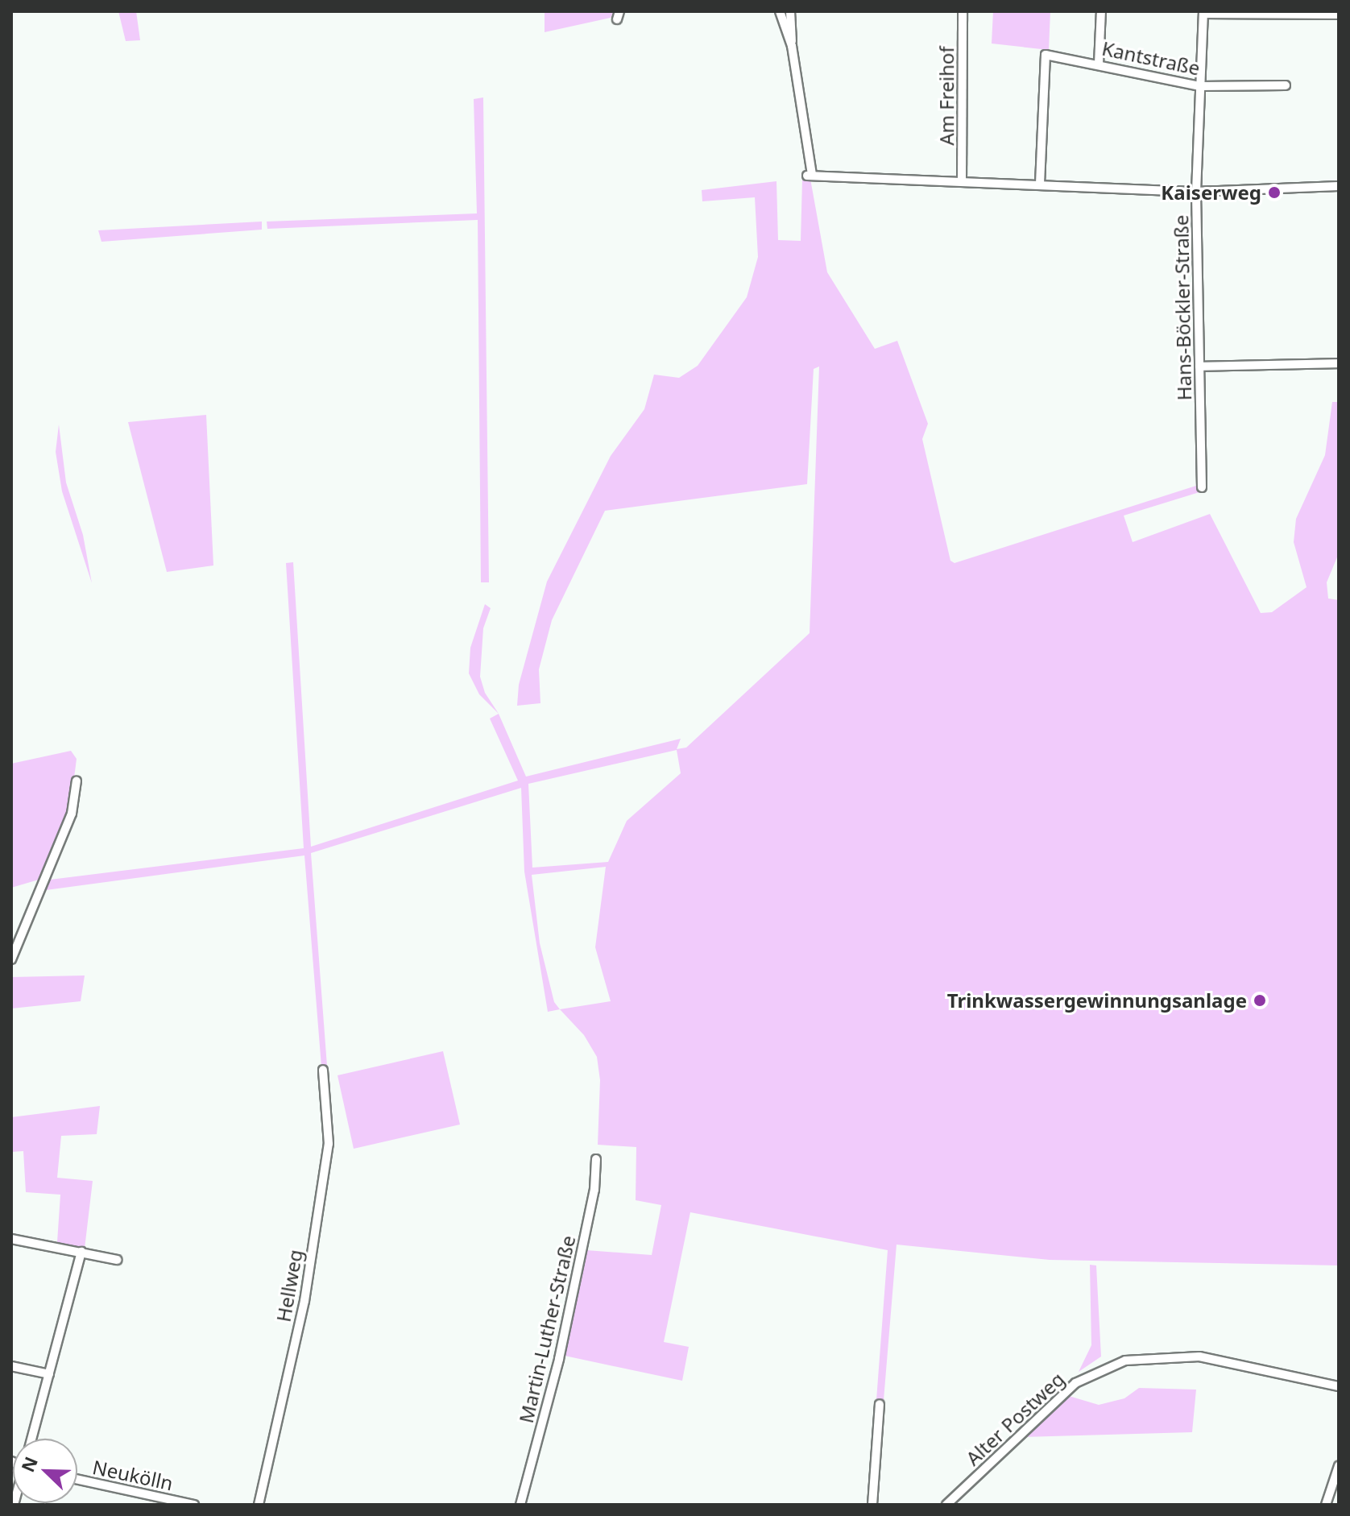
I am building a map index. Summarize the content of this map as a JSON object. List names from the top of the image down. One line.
{"streets":{"street":["Kantstraße","Am Freihof","Hans-Böckler-Straße","Hellweg","Martin-Luther-Straße","Alter Postweg","Neukölln"]},"crossings":[["Kantstraße","Hans-Böckler-Straße"]],"places":["Kaiserweg","Trinkwassergewinnungsanlage"],"north":"top left"}
